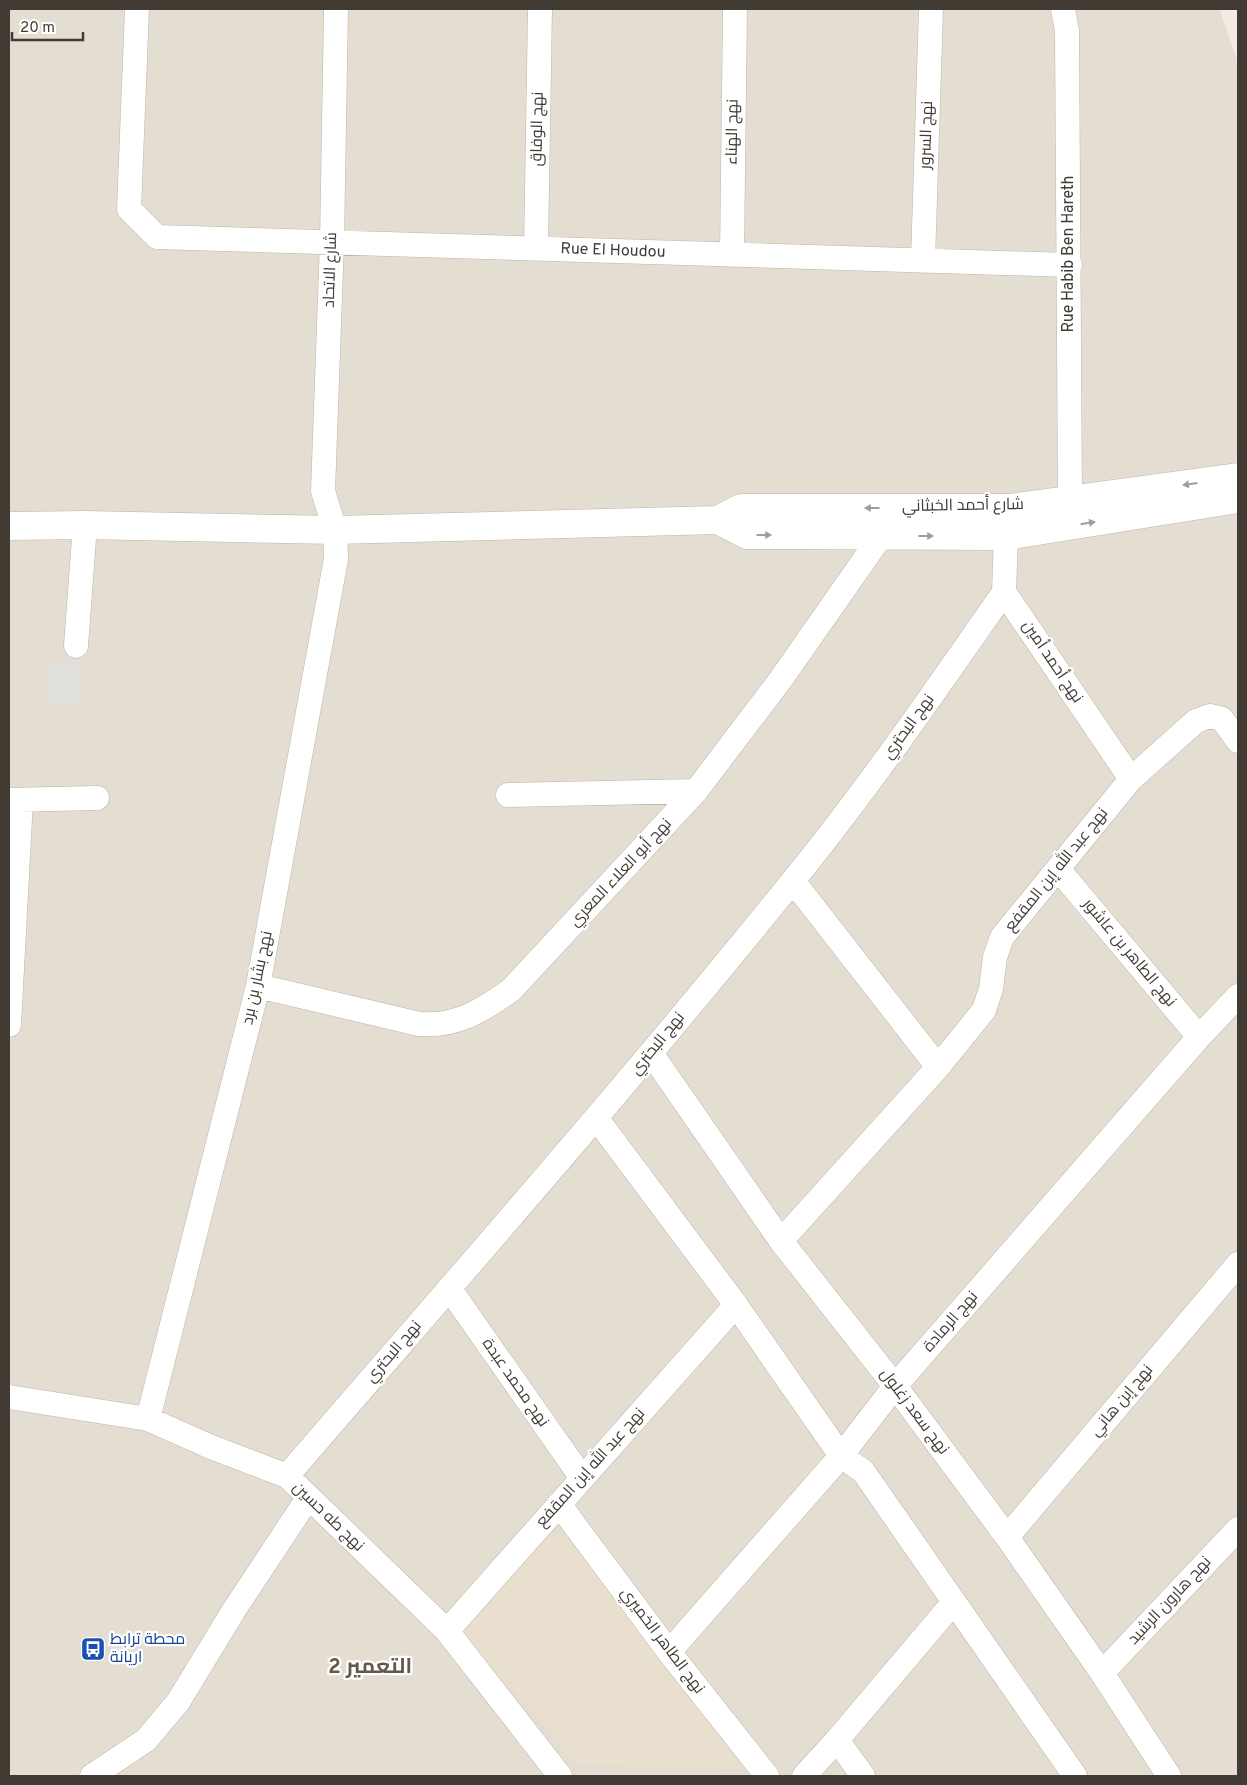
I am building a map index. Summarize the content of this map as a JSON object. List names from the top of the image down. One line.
{"streets":{"street":["نهج الوفاق","نهج الهناء","نهج السرور","Rue El Houdou","Rue Habib Ben Hareth","شارع الاتحاد","شارع أحمد الخبثاني","نهج أحمد أمين","نهج البحتري","نهج عبد الله إبن المقفع","نهج أبو العلاء المعري","نهج الطاهر بن عاشور","نهج بشار بن برد","نهج الرمادة","نهج محمد عبدة","نهج إبن هاني","نهج سعد زغلول","نهج طه حسين","نهج هارون الرشيد","نهج الطاهر الخميري"]},"crossings":[["نهج الوفاق","Rue El Houdou"],["نهج الهناء","Rue El Houdou"],["نهج السرور","Rue El Houdou"],["Rue El Houdou","Rue Habib Ben Hareth"],["Rue El Houdou","شارع الاتحاد"],["Rue Habib Ben Hareth","شارع أحمد الخبثاني"],["شارع الاتحاد","نهج بشار بن برد"],["نهج أحمد أمين","نهج البحتري"],["نهج أحمد أمين","نهج عبد الله إبن المقفع"],["نهج البحتري","نهج محمد عبدة"],["نهج البحتري","نهج سعد زغلول"],["نهج البحتري","نهج طه حسين"],["نهج عبد الله إبن المقفع","نهج الطاهر بن عاشور"],["نهج عبد الله إبن المقفع","نهج محمد عبدة"],["نهج عبد الله إبن المقفع","نهج سعد زغلول"],["نهج عبد الله إبن المقفع","نهج طه حسين"],["نهج عبد الله إبن المقفع","نهج الطاهر الخميري"],["نهج أبو العلاء المعري","نهج بشار بن برد"],["نهج الطاهر بن عاشور","نهج الرمادة"],["نهج بشار بن برد","نهج طه حسين"],["نهج الرمادة","نهج سعد زغلول"],["نهج الرمادة","نهج الطاهر الخميري"],["نهج إبن هاني","نهج سعد زغلول"],["نهج سعد زغلول","نهج هارون الرشيد"]],"districts":["التعمير 2"],"places":{"bus stop":["محطة ترابط اريانة"]},"scale_bar":"20 m"}
